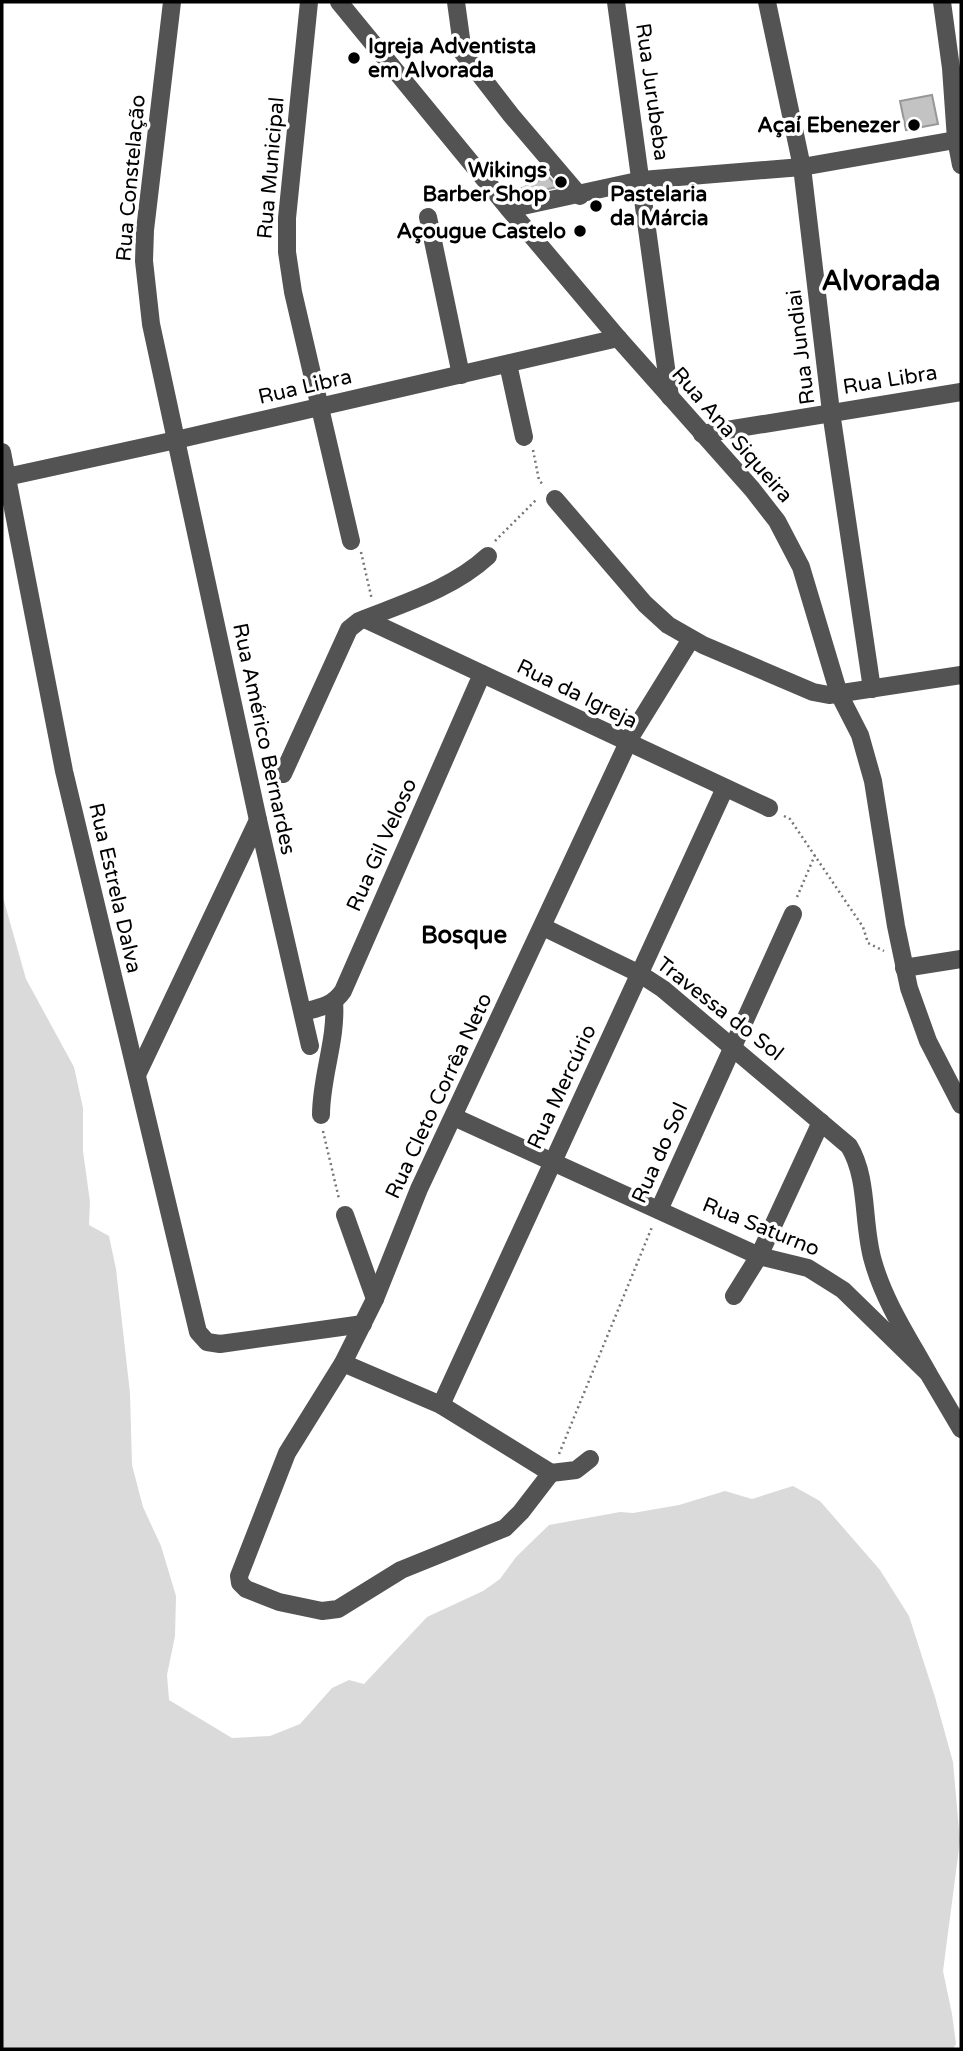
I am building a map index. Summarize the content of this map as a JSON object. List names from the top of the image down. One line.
{"streets":{"street":["Rua Jurubeba","Rua Municipal","Rua Constelação","Rua Jundiai","Rua Libra","Rua Ana Siqueira","Rua da Igreja","Rua Américo Bernardes","Rua Gil Veloso","Rua Estrela Dalva","Travessa do Sol","Rua Mercúrio","Rua Cleto Corrêa Neto","Rua do Sol","Rua Saturno"]},"crossings":[["Rua Jurubeba","Rua Ana Siqueira"],["Rua Municipal","Rua Libra"],["Rua Constelação","Rua Libra"],["Rua Constelação","Rua Américo Bernardes"],["Rua Jundiai","Rua Libra"],["Rua Libra","Rua Ana Siqueira"],["Rua Libra","Rua Américo Bernardes"],["Rua Libra","Rua Estrela Dalva"],["Rua da Igreja","Rua Gil Veloso"],["Rua da Igreja","Rua Mercúrio"],["Rua da Igreja","Rua Cleto Corrêa Neto"],["Rua Estrela Dalva","Rua Cleto Corrêa Neto"],["Travessa do Sol","Rua Mercúrio"],["Travessa do Sol","Rua Cleto Corrêa Neto"],["Travessa do Sol","Rua do Sol"],["Travessa do Sol","Rua Saturno"],["Rua Mercúrio","Rua Saturno"],["Rua Cleto Corrêa Neto","Rua do Sol"],["Rua Cleto Corrêa Neto","Rua Saturno"],["Rua do Sol","Rua Saturno"]],"districts":["Alvorada","Bosque"],"places":["Igreja Adventista em Alvorada","Açaí Ebenezer","Wikings Barber Shop","Pastelaria da Márcia","Açougue Castelo"]}
